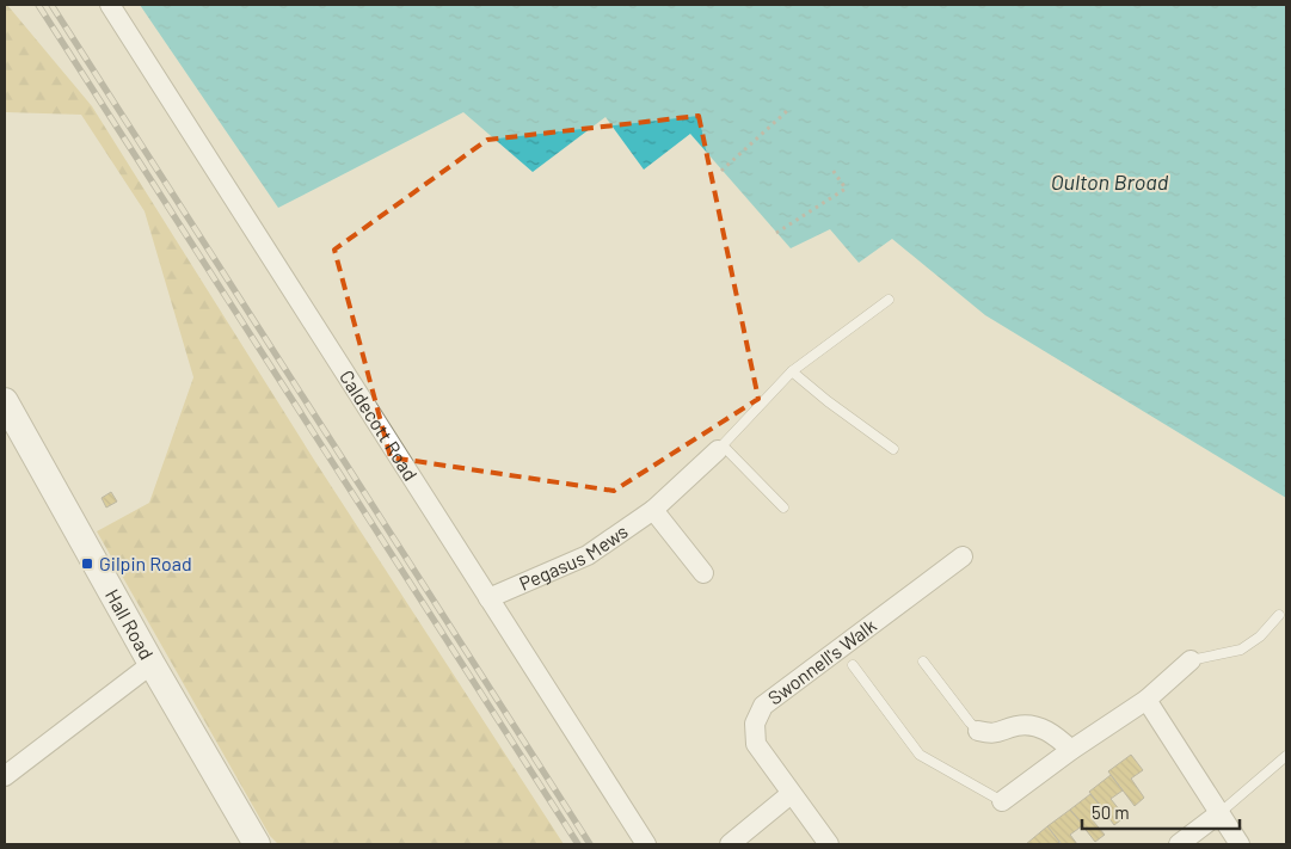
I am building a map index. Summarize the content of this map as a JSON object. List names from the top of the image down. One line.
{"streets":{"street":["Caldecott Road","Pegasus Mews","Hall Road","Swonnell's Walk"]},"crossings":[["Caldecott Road","Pegasus Mews"]],"water":["Oulton Broad"],"places":{"transit":["Gilpin Road"]},"scale_bar":"50 m"}
